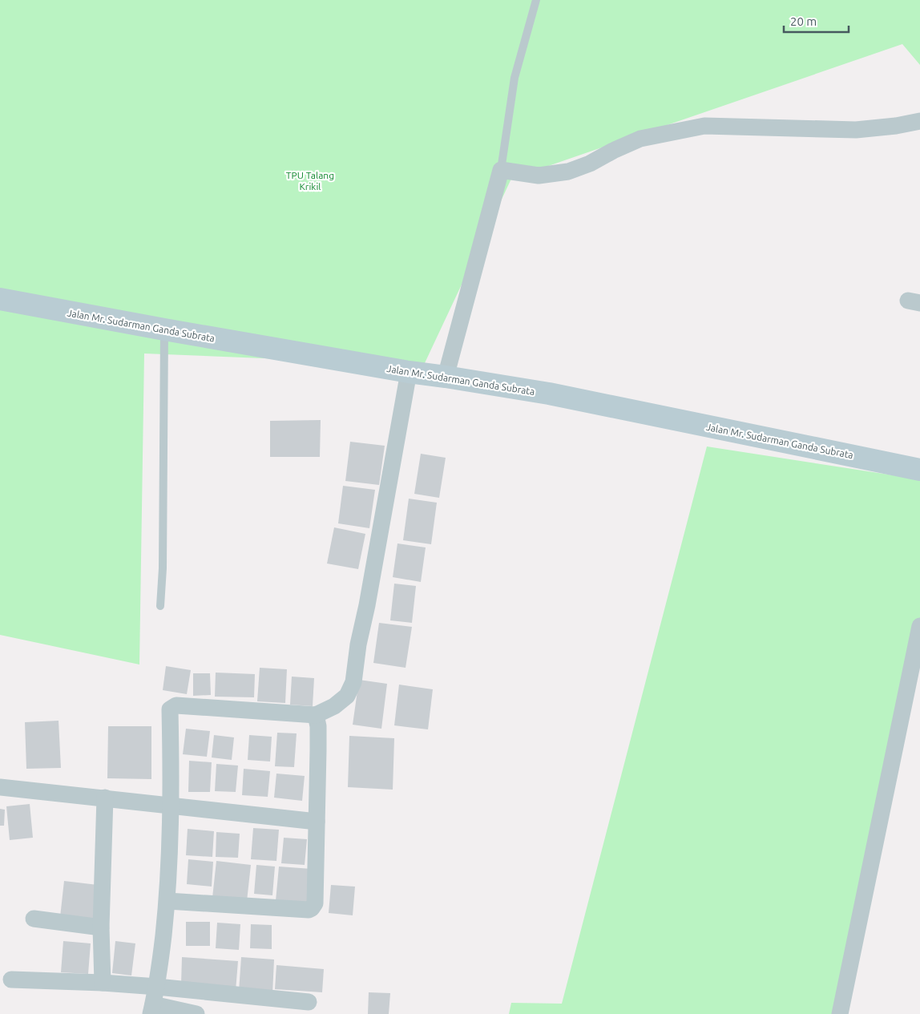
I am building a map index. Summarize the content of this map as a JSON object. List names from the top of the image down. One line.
{"streets":{"street":["Jalan Mr. Sudarman Ganda Subrata"]},"parks":["TPU Talang Krikil"],"scale_bar":"20 m"}
